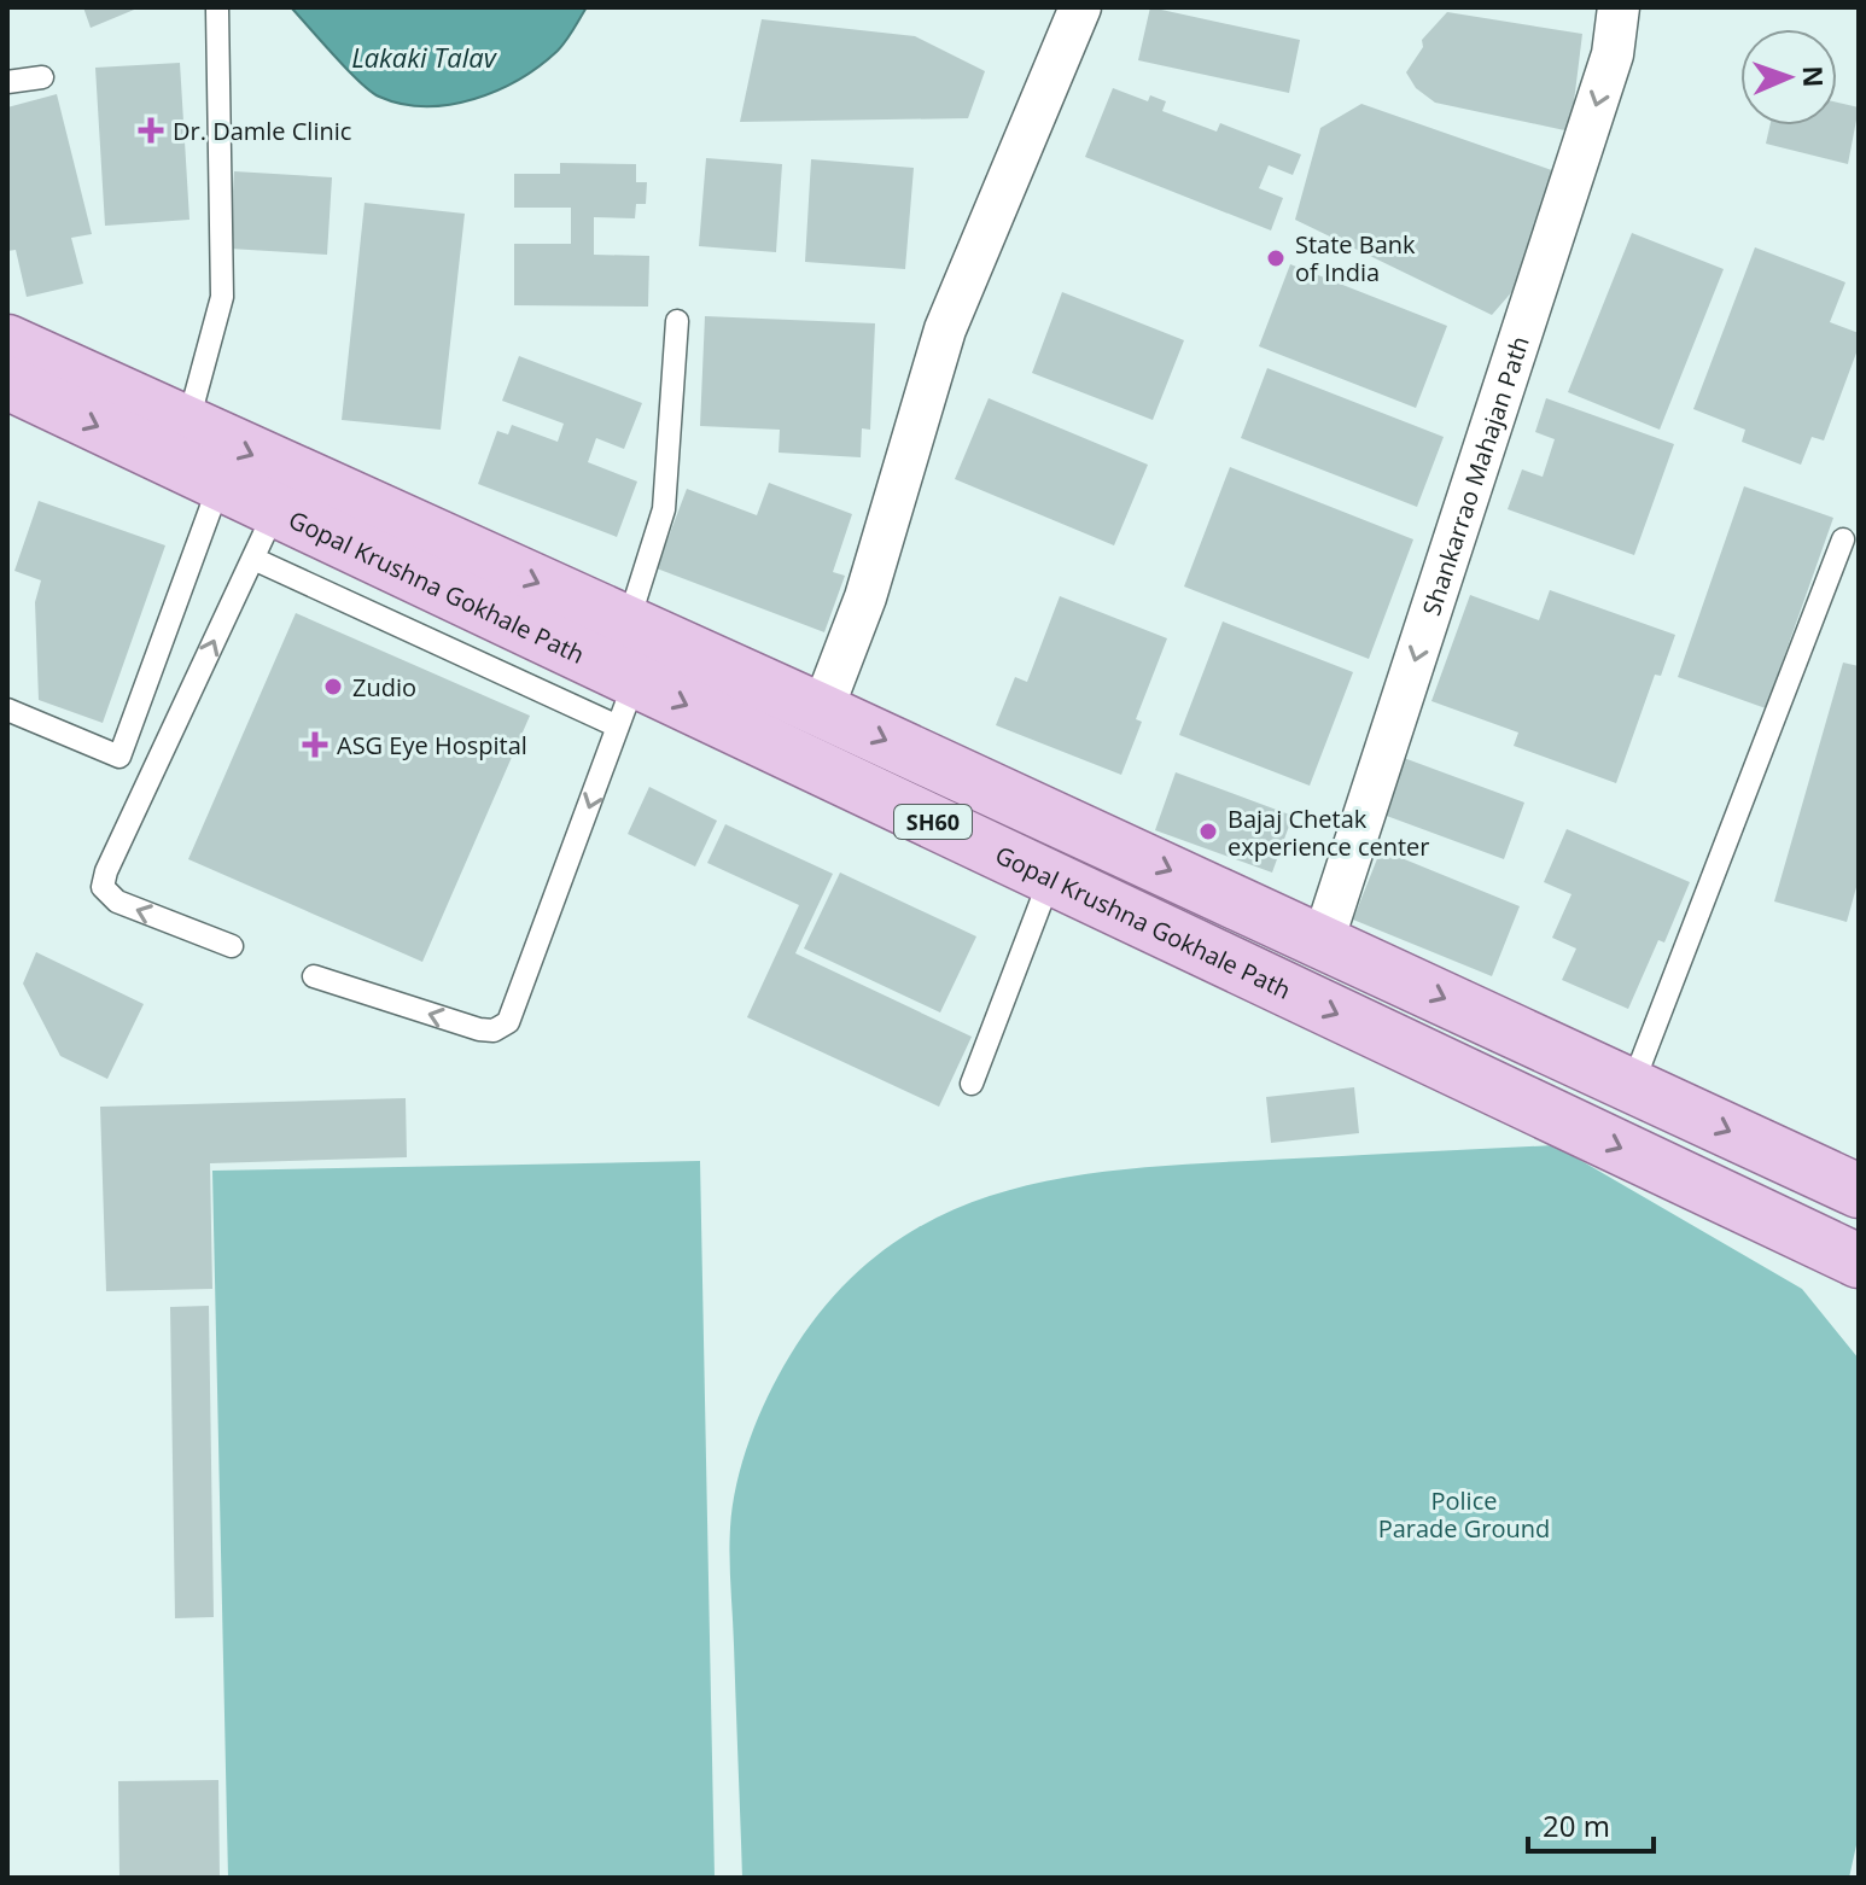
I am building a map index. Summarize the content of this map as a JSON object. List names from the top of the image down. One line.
{"streets":{"main road":["Gopal Krushna Gokhale Path","SH60"],"street":["Shankarrao Mahajan Path"]},"crossings":[["Shankarrao Mahajan Path","Gopal Krushna Gokhale Path"]],"one_way":["Shankarrao Mahajan Path","Gopal Krushna Gokhale Path"],"water":["Lakaki Talav"],"parks":["Police Parade Ground"],"places":{"health":["Dr. Damle Clinic","ASG Eye Hospital"],"other":["State Bank of India","Zudio","Bajaj Chetak experience center"]},"scale_bar":"20 m","north":"right"}
